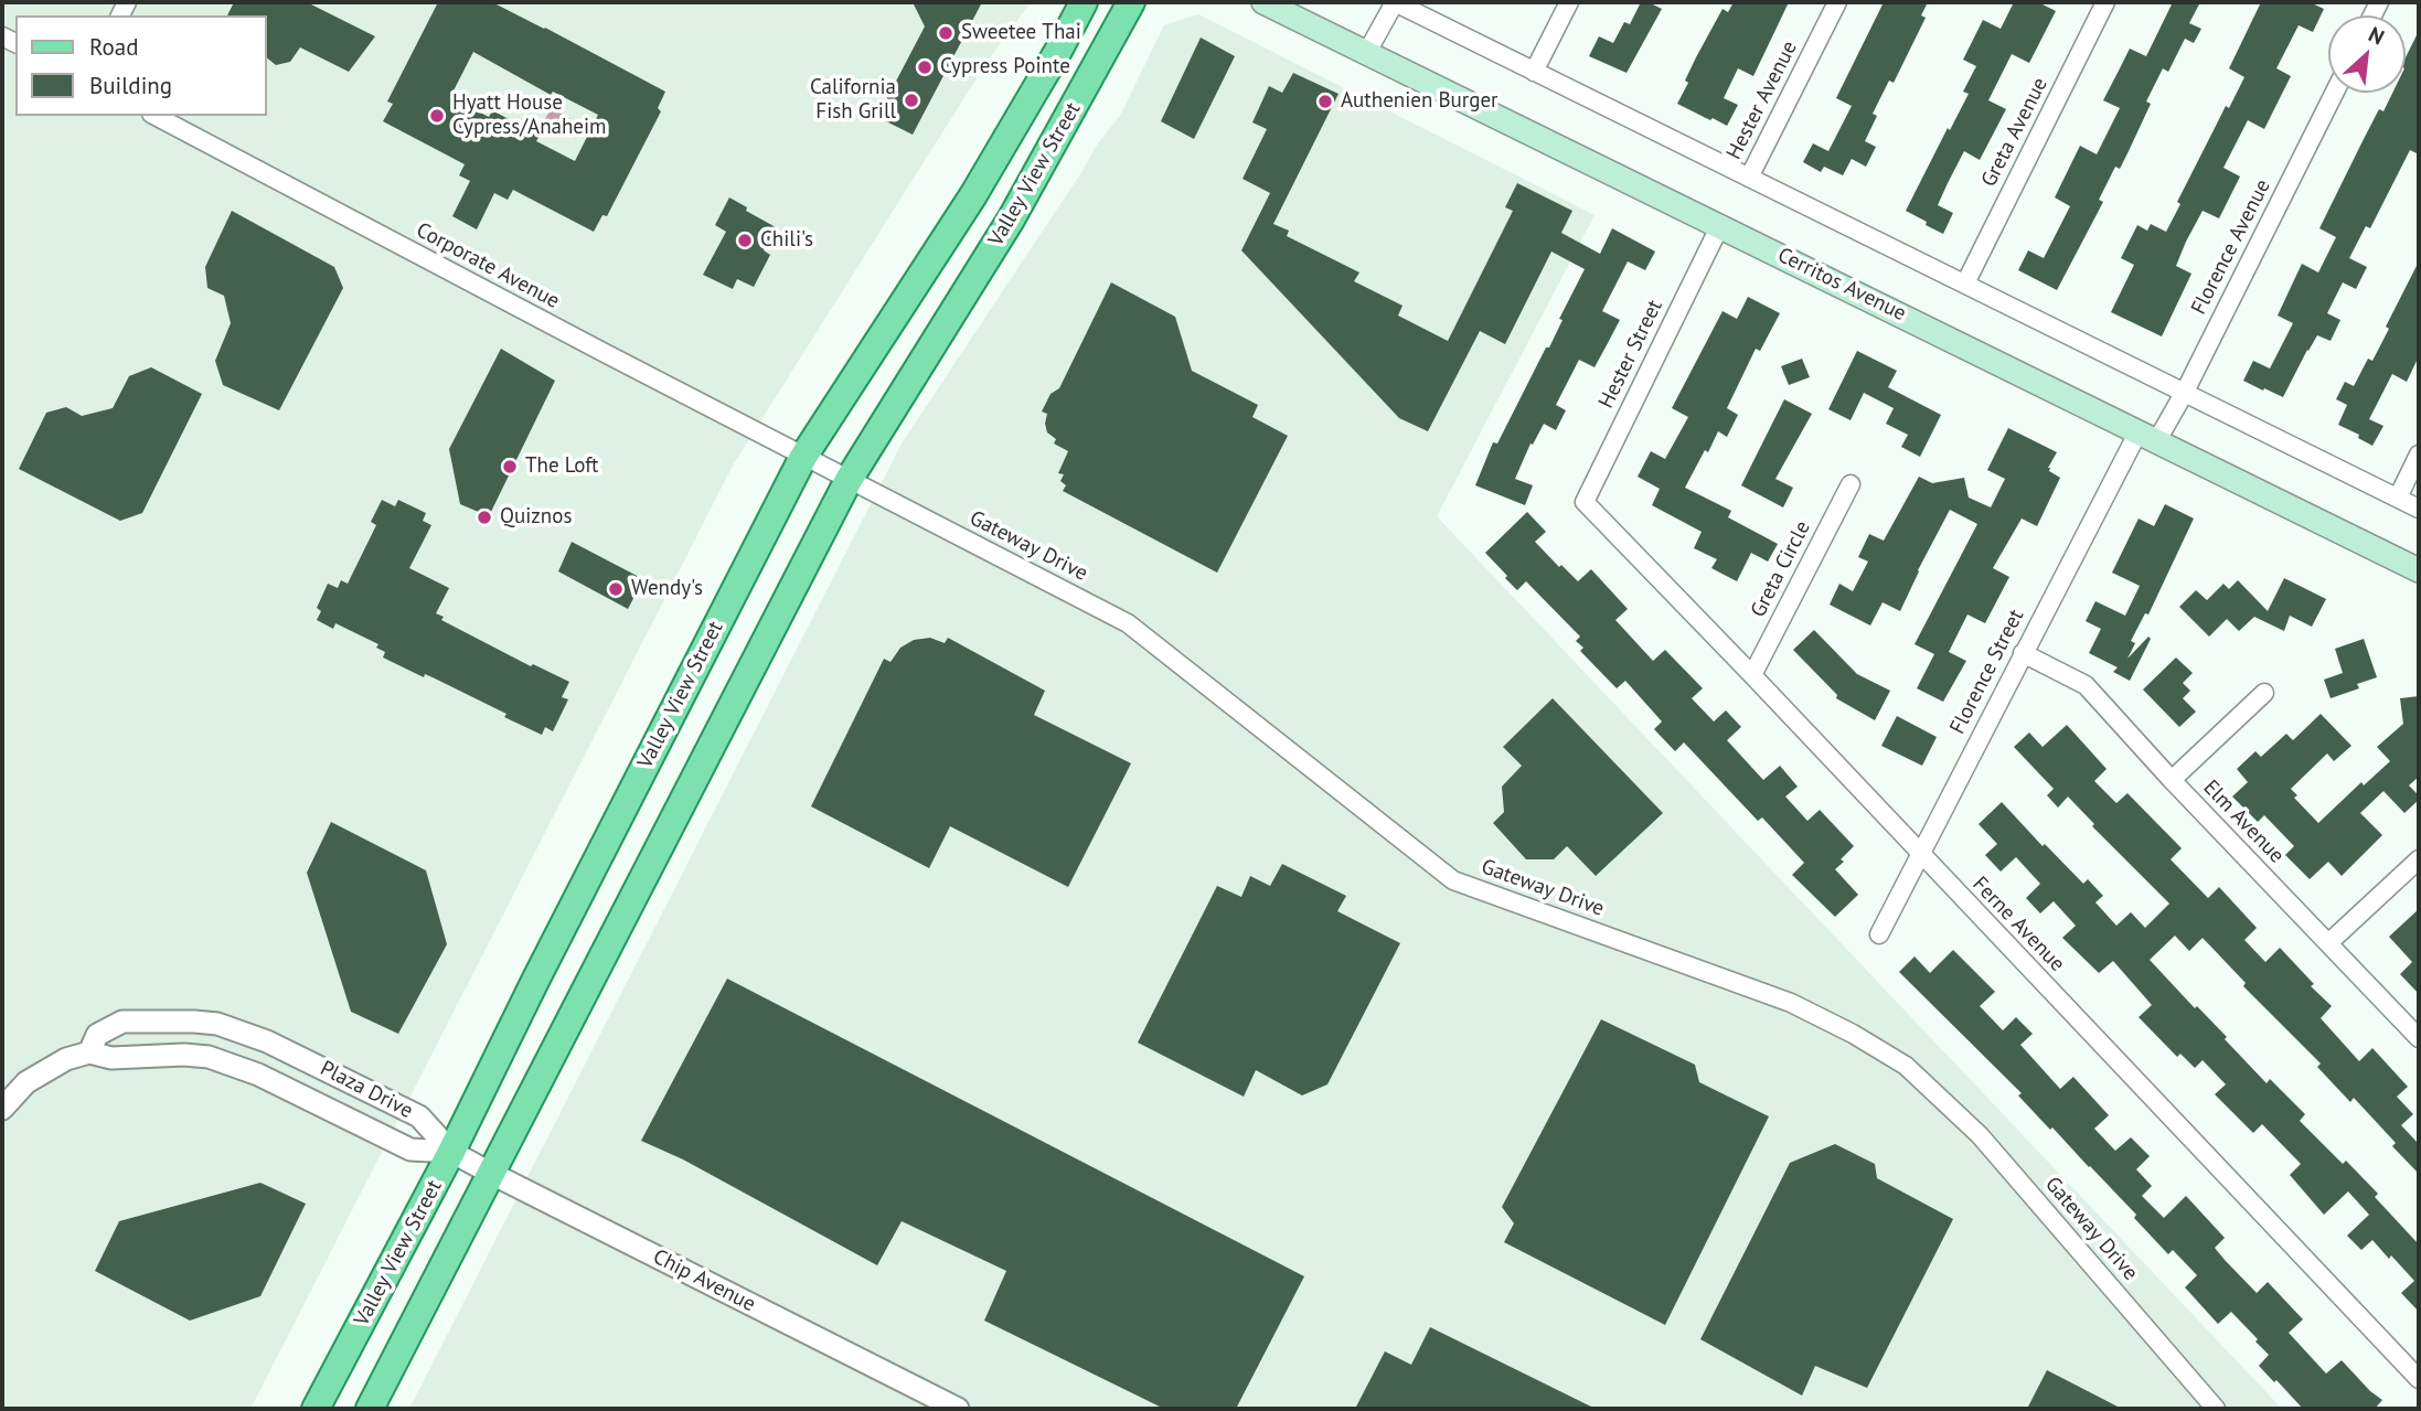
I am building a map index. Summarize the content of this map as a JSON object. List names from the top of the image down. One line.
{"streets":{"main road":["Valley View Street","Cerritos Avenue"],"street":["Hester Avenue","Greta Avenue","Florence Avenue","Corporate Avenue","Hester Street","Gateway Drive","Greta Circle","Florence Street","Elm Avenue","Ferne Avenue","Plaza Drive","Chip Avenue"]},"crossings":[["Valley View Street","Corporate Avenue"],["Valley View Street","Gateway Drive"],["Valley View Street","Plaza Drive"],["Valley View Street","Chip Avenue"],["Florence Avenue","Cerritos Avenue"],["Florence Avenue","Florence Street"],["Corporate Avenue","Gateway Drive"],["Cerritos Avenue","Hester Street"],["Cerritos Avenue","Florence Street"],["Hester Street","Ferne Avenue"],["Greta Circle","Ferne Avenue"],["Florence Street","Elm Avenue"],["Florence Street","Ferne Avenue"],["Plaza Drive","Chip Avenue"]],"places":["Sweetee Thai","Cypress Pointe","California Fish Grill","Authenien Burger","Hyatt House Cypress/Anaheim","Chili's","The Loft","Quiznos","Wendy's"],"legend":["Road","Building"],"north":"top right"}
